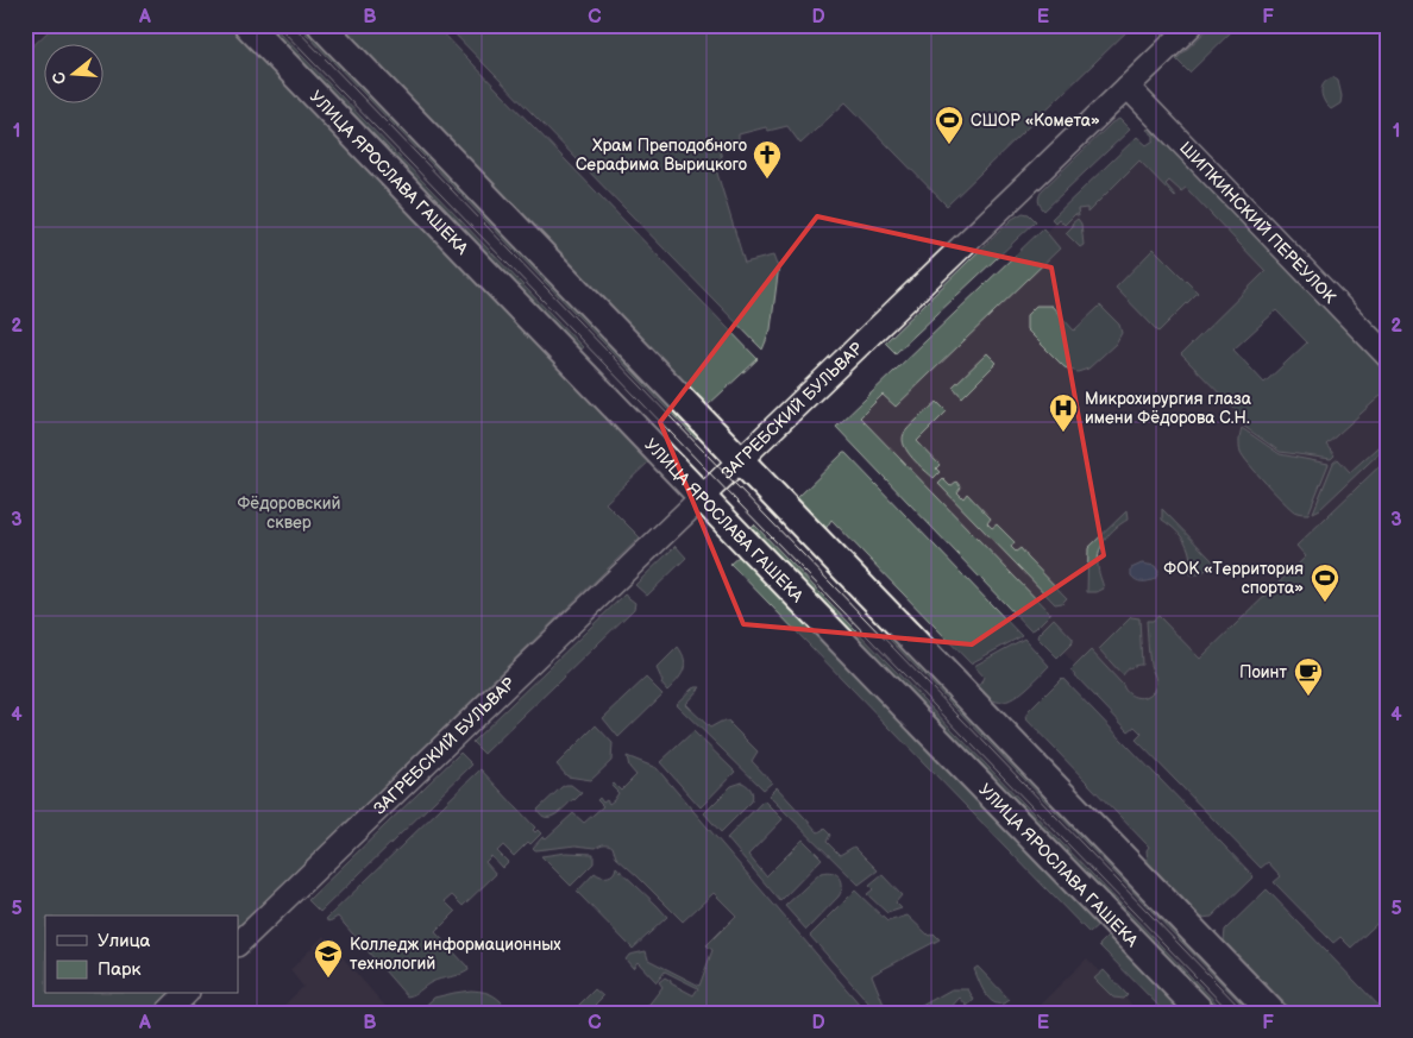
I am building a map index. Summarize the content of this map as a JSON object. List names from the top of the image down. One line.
{"streets":{"street":["УЛИЦА ЯРОСЛАВА ГАШЕКА","ШИПКИНСКИЙ ПЕРЕУЛОК","ЗАГРЕБСКИЙ БУЛЬВАР"]},"crossings":[["УЛИЦА ЯРОСЛАВА ГАШЕКА","ЗАГРЕБСКИЙ БУЛЬВАР"],["ШИПКИНСКИЙ ПЕРЕУЛОК","ЗАГРЕБСКИЙ БУЛЬВАР"]],"parks":["Фёдоровский сквер"],"places":{"sports":["СШОР «Комета»","ФОК «Территория спорта»"],"church":["Храм Преподобного Серафима Вырицкого"],"hospital":["Микрохирургия глаза имени Фёдорова С.Н."],"cafe":["Поинт"],"school or university":["Колледж информационных технологий"]},"legend":["Улица","Парк"],"north":"left","grid":{"columns":["A","B","C","D","E","F"],"rows":["1","2","3","4","5"]}}
